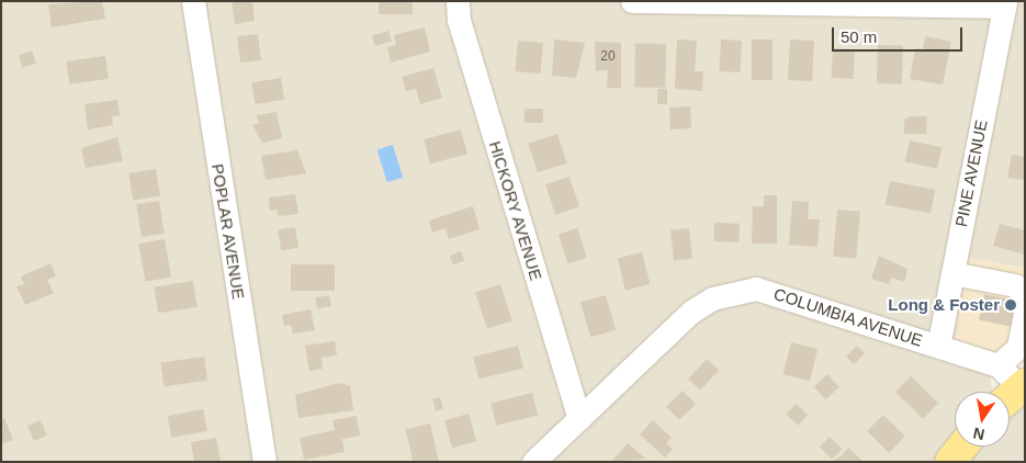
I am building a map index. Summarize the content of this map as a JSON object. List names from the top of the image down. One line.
{"streets":{"street":["PINE AVENUE","HICKORY AVENUE","POPLAR AVENUE","COLUMBIA AVENUE"]},"crossings":[["PINE AVENUE","COLUMBIA AVENUE"],["HICKORY AVENUE","COLUMBIA AVENUE"]],"places":["Long & Foster"],"house_numbers":["20"],"scale_bar":"50 m","north":"bottom"}
